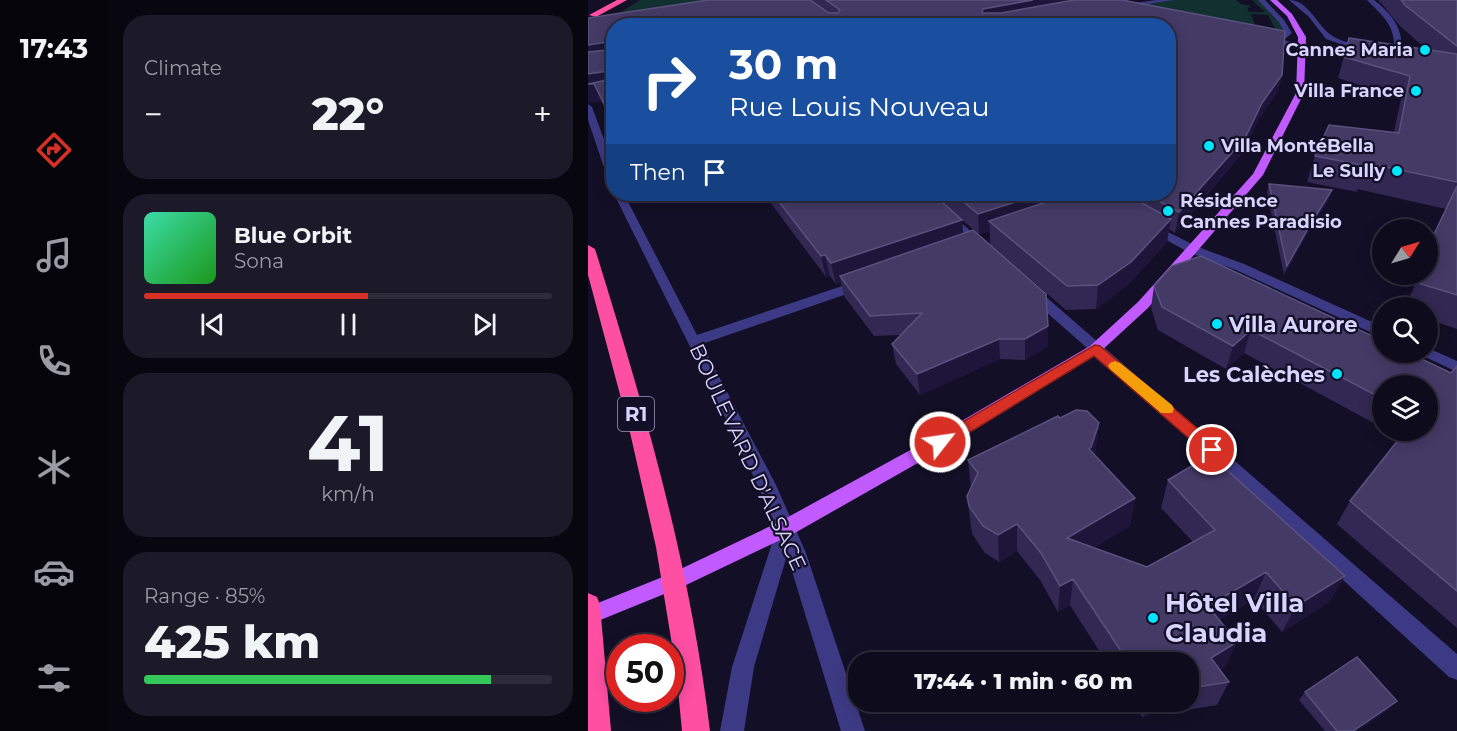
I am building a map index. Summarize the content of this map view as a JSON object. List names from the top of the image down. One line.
{"streets":{"highway":["R1"],"street":["BOULEVARD D'ALSACE"]},"places":["Cannes Maria","Villa France","Villa MontéBella","Le Sully","Résidence Cannes Paradisio","Villa Aurore","Les Calèches","Hôtel Villa Claudia"],"north":"top right","page":{"tabs":"17:43","tile":["Climate",["41","km/h"],["Range · 85%","425 km"]],"turn":["30 m","Rue Louis Nouveau"],"heat":["−","22°","+"],"then":"Then","song":["Blue Orbit","Sona"],"limit":"50","trip":"17:44 · 1 min · 60 m"}}
